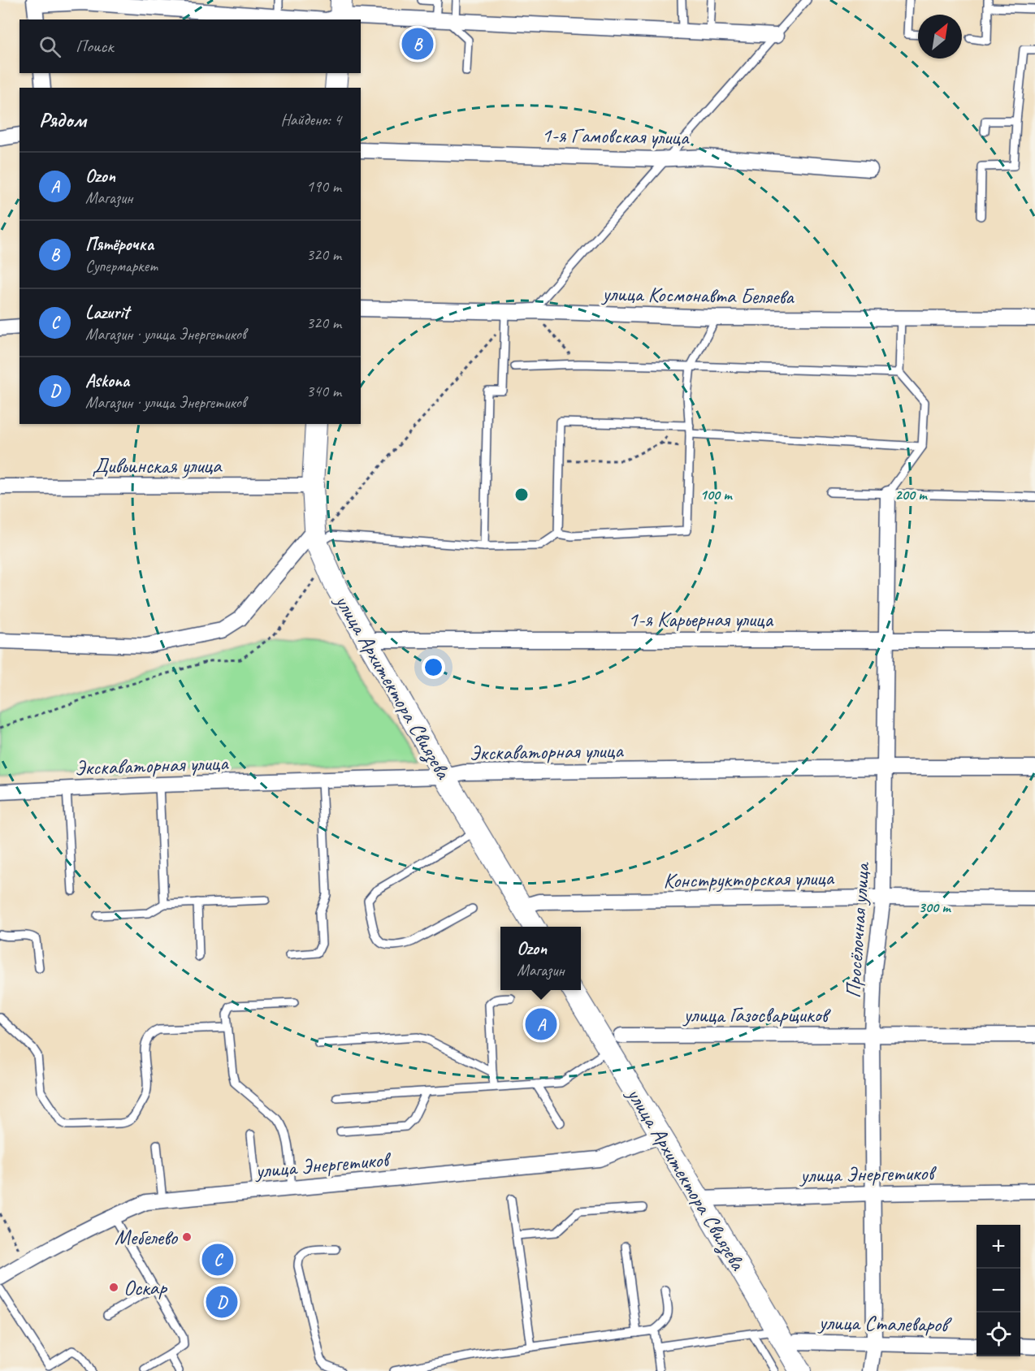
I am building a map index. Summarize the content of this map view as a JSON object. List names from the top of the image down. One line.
{"streets":{"main road":["улица Архитектора Свиязева"],"street":["1-я Гамовская улица","улица Космонавта Беляева","Дивьинская улица","1-я Карьерная улица","Экскаваторная улица","Конструкторская улица","Просёлочная улица","улица Газосварщиков","улица Энергетиков","улица Сталеваров"]},"crossings":[["Дивьинская улица","улица Архитектора Свиязева"],["1-я Карьерная улица","улица Архитектора Свиязева"],["1-я Карьерная улица","Просёлочная улица"],["улица Архитектора Свиязева","Экскаваторная улица"],["улица Архитектора Свиязева","Конструкторская улица"],["улица Архитектора Свиязева","улица Газосварщиков"],["улица Архитектора Свиязева","улица Энергетиков"],["улица Архитектора Свиязева","улица Сталеваров"],["Экскаваторная улица","Просёлочная улица"],["Конструкторская улица","Просёлочная улица"],["Просёлочная улица","улица Газосварщиков"],["Просёлочная улица","улица Энергетиков"],["Просёлочная улица","улица Сталеваров"]],"places":["Мебелево","Оскар"],"north":"top right","page":{"search":"Поиск","pins":["B","A","C","D"],"heading":["Рядом","Найдено: 4"],"list":[{"mark":"A","name":"Ozon","note":"Магазин","value":"190 m"},{"mark":"B","name":"Пятёрочка","note":"Супермаркет","value":"320 m"},{"mark":"C","name":"Lazurit","note":"Магазин · улица Энергетиков","value":"320 m"},{"mark":"D","name":"Askona","note":"Магазин · улица Энергетиков","value":"340 m"}],"popup":["Ozon","Магазин"],"map_buttons":["+","−"]},"rings":["100 m","200 m","300 m"]}
